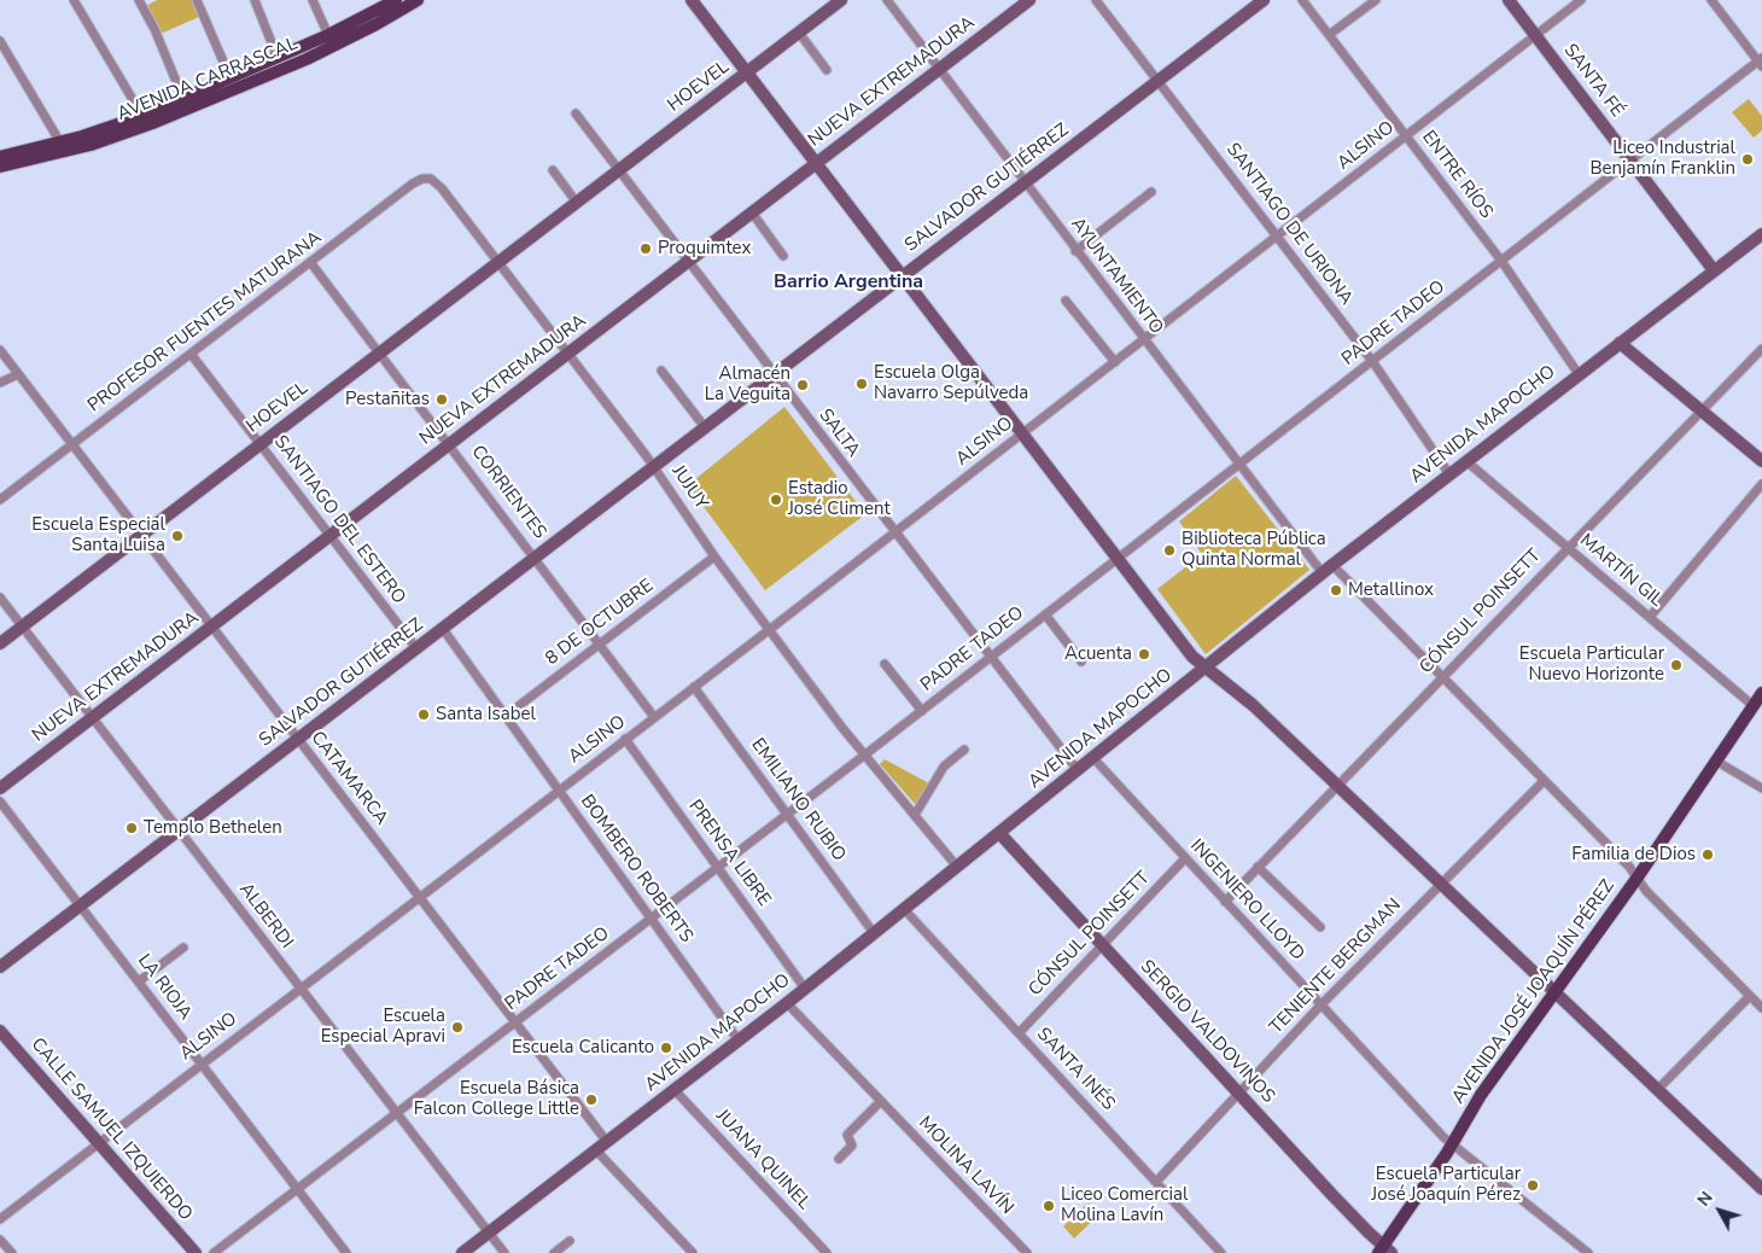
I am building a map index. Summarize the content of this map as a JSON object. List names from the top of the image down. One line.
{"streets":{"main road":["AVENIDA CARRASCAL","SANTA FÉ","NUEVA EXTREMADURA","HOEVEL","SALVADOR GUTIÉRREZ","AVENIDA MAPOCHO","AVENIDA JOSÉ JOAQUÍN PÉREZ","SERGIO VALDOVINOS","CALLE SAMUEL IZQUIERDO"],"street":["ALSINO","ENTRE RÍOS","SANTIAGO DE URIONA","AYUNTAMIENTO","PROFESOR FUENTES MATURANA","PADRE TADEO","SALTA","JUJUY","CORRIENTES","SANTIAGO DEL ESTERO","MARTÍN GIL","CÓNSUL POINSETT","8 DE OCTUBRE","CATAMARCA","EMILIANO RUBIO","PRENSA LIBRE","BOMBERO ROBERTS","INGENIERO LLOYD","ALBERDI","TENIENTE BERGMAN","LA RIOJA","SANTA INÉS","JUANA QUINEL","MOLINA LAVÍN"]},"crossings":[["SANTA FÉ","ALSINO"],["SANTA FÉ","PADRE TADEO"],["SANTA FÉ","AVENIDA MAPOCHO"],["NUEVA EXTREMADURA","AYUNTAMIENTO"],["NUEVA EXTREMADURA","SALTA"],["NUEVA EXTREMADURA","JUJUY"],["NUEVA EXTREMADURA","CORRIENTES"],["NUEVA EXTREMADURA","SANTIAGO DEL ESTERO"],["NUEVA EXTREMADURA","CATAMARCA"],["NUEVA EXTREMADURA","ALBERDI"],["HOEVEL","SALTA"],["HOEVEL","JUJUY"],["HOEVEL","CORRIENTES"],["HOEVEL","SANTIAGO DEL ESTERO"],["HOEVEL","CATAMARCA"],["HOEVEL","ALBERDI"],["ALSINO","ENTRE RÍOS"],["ALSINO","SANTIAGO DE URIONA"],["ALSINO","AYUNTAMIENTO"],["ALSINO","SALTA"],["ALSINO","JUJUY"],["ALSINO","CORRIENTES"],["ALSINO","CATAMARCA"],["ALSINO","EMILIANO RUBIO"],["ALSINO","PRENSA LIBRE"],["ALSINO","BOMBERO ROBERTS"],["ALSINO","ALBERDI"],["ALSINO","LA RIOJA"],["ALSINO","CALLE SAMUEL IZQUIERDO"],["ENTRE RÍOS","PADRE TADEO"],["ENTRE RÍOS","AVENIDA MAPOCHO"],["SALVADOR GUTIÉRREZ","SANTIAGO DE URIONA"],["SALVADOR GUTIÉRREZ","AYUNTAMIENTO"],["SALVADOR GUTIÉRREZ","SALTA"],["SALVADOR GUTIÉRREZ","JUJUY"],["SALVADOR GUTIÉRREZ","CORRIENTES"],["SALVADOR GUTIÉRREZ","SANTIAGO DEL ESTERO"],["SALVADOR GUTIÉRREZ","CATAMARCA"],["SALVADOR GUTIÉRREZ","BOMBERO ROBERTS"],["SALVADOR GUTIÉRREZ","ALBERDI"],["SALVADOR GUTIÉRREZ","LA RIOJA"],["SANTIAGO DE URIONA","PADRE TADEO"],["SANTIAGO DE URIONA","AVENIDA MAPOCHO"],["AYUNTAMIENTO","PADRE TADEO"],["AYUNTAMIENTO","AVENIDA MAPOCHO"],["AYUNTAMIENTO","CÓNSUL POINSETT"],["AYUNTAMIENTO","TENIENTE BERGMAN"],["AYUNTAMIENTO","AVENIDA JOSÉ JOAQUÍN PÉREZ"],["PROFESOR FUENTES MATURANA","JUJUY"],["PROFESOR FUENTES MATURANA","CORRIENTES"],["PROFESOR FUENTES MATURANA","SANTIAGO DEL ESTERO"],["PROFESOR FUENTES MATURANA","CATAMARCA"],["PADRE TADEO","SALTA"],["PADRE TADEO","JUJUY"],["PADRE TADEO","CATAMARCA"],["PADRE TADEO","EMILIANO RUBIO"],["PADRE TADEO","PRENSA LIBRE"],["PADRE TADEO","BOMBERO ROBERTS"],["PADRE TADEO","ALBERDI"],["PADRE TADEO","LA RIOJA"],["AVENIDA MAPOCHO","SALTA"],["AVENIDA MAPOCHO","JUJUY"],["AVENIDA MAPOCHO","MARTÍN GIL"],["AVENIDA MAPOCHO","CATAMARCA"],["AVENIDA MAPOCHO","EMILIANO RUBIO"],["AVENIDA MAPOCHO","PRENSA LIBRE"],["AVENIDA MAPOCHO","BOMBERO ROBERTS"],["AVENIDA MAPOCHO","INGENIERO LLOYD"],["AVENIDA MAPOCHO","ALBERDI"],["AVENIDA MAPOCHO","SERGIO VALDOVINOS"],["AVENIDA MAPOCHO","SANTA INÉS"],["AVENIDA MAPOCHO","JUANA QUINEL"],["AVENIDA MAPOCHO","MOLINA LAVÍN"],["JUJUY","8 DE OCTUBRE"],["CORRIENTES","8 DE OCTUBRE"],["MARTÍN GIL","CÓNSUL POINSETT"],["MARTÍN GIL","AVENIDA JOSÉ JOAQUÍN PÉREZ"],["CÓNSUL POINSETT","INGENIERO LLOYD"],["CÓNSUL POINSETT","SERGIO VALDOVINOS"],["CÓNSUL POINSETT","SANTA INÉS"],["8 DE OCTUBRE","BOMBERO ROBERTS"],["INGENIERO LLOYD","TENIENTE BERGMAN"],["INGENIERO LLOYD","AVENIDA JOSÉ JOAQUÍN PÉREZ"],["TENIENTE BERGMAN","SERGIO VALDOVINOS"],["TENIENTE BERGMAN","SANTA INÉS"],["AVENIDA JOSÉ JOAQUÍN PÉREZ","SERGIO VALDOVINOS"]],"districts":["Barrio Argentina"],"places":["Liceo Industrial Benjamín Franklin","Proquimtex","Escuela Olga Navarro Sepúlveda","Almacén La Veguita","Pestañitas","Estadio José Climent","Escuela Especial Santa Luisa","Biblioteca Pública Quinta Normal","Metallinox","Acuenta","Escuela Particular Nuevo Horizonte","Santa Isabel","Templo Bethelen","Familia de Dios","Escuela Especial Apravi","Escuela Calicanto","Escuela Básica Falcon College Little","Escuela Particular José Joaquín Pérez","Liceo Comercial Molina Lavín"],"north":"top left"}
